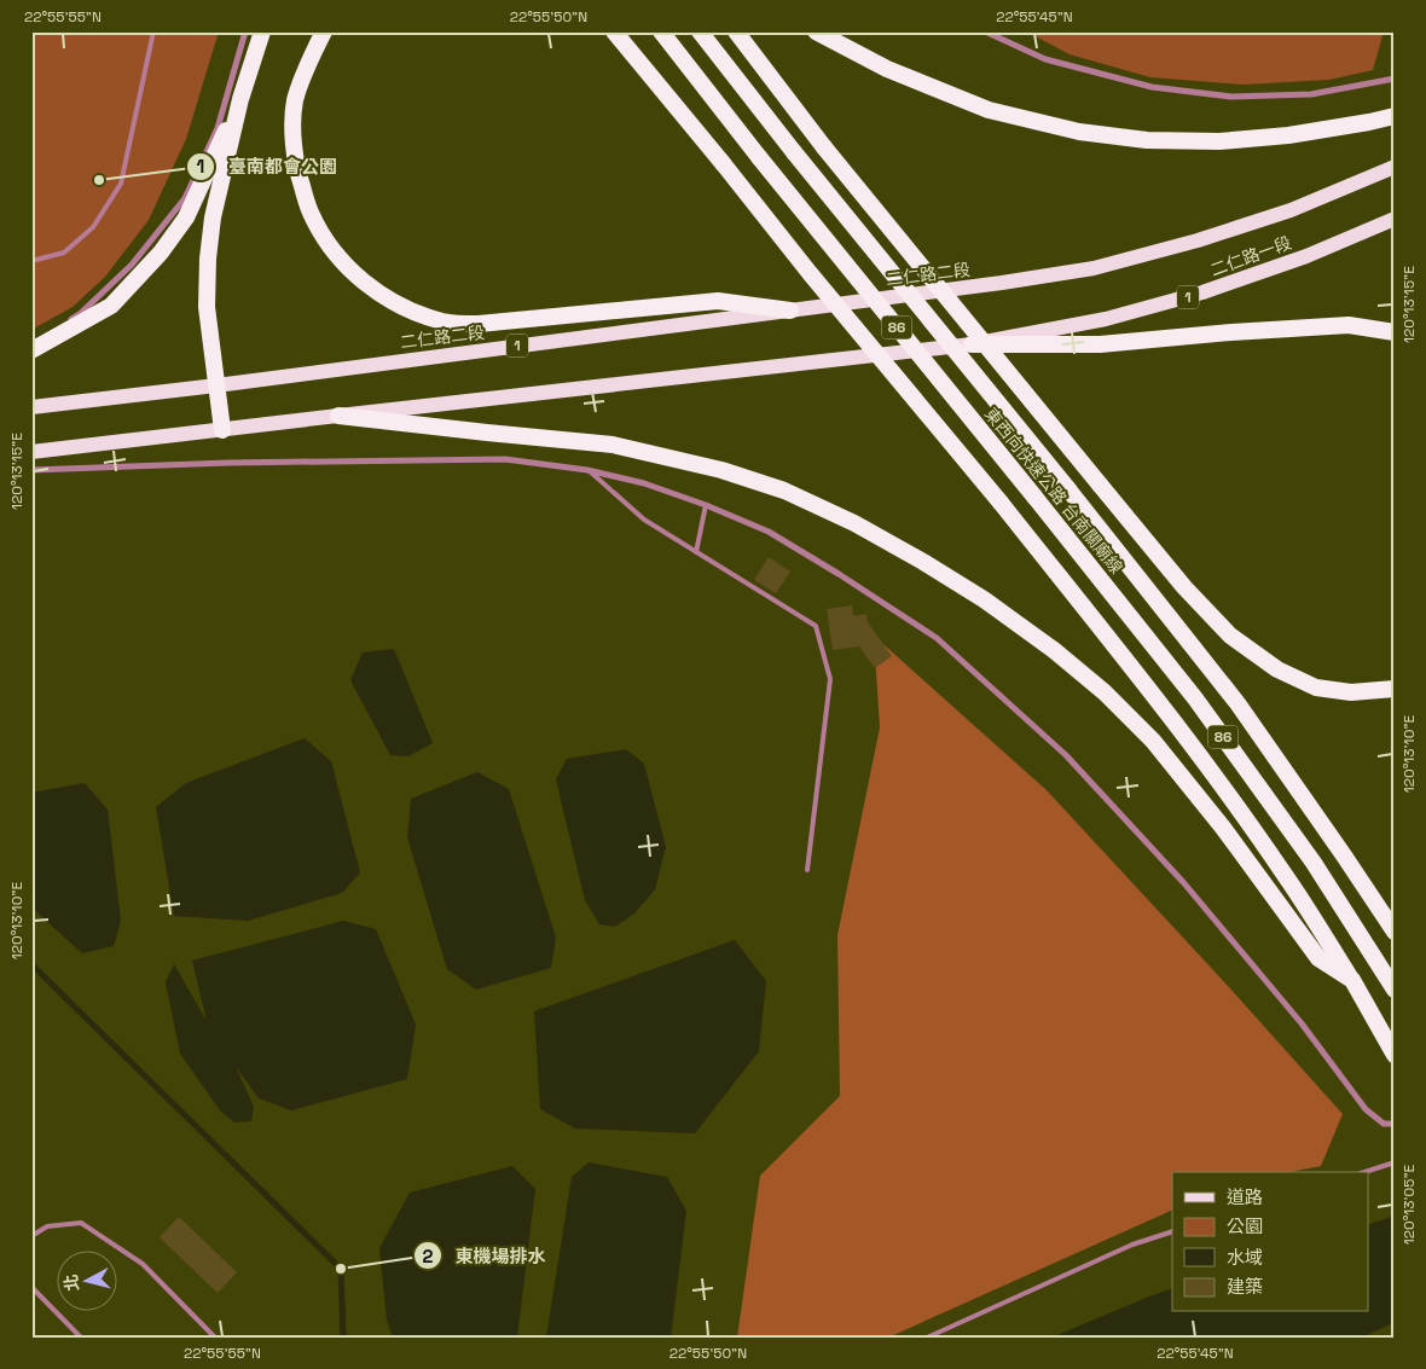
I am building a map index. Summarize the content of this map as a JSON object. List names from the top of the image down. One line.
{"streets":{"highway":["86","東西向快速公路 台南關廟線"],"main road":["二仁路一段","二仁路二段","1"]},"crossings":[["二仁路一段","二仁路二段"],["二仁路一段","1"]],"places":["臺南都會公園","東機場排水"],"legend":["道路","公園","水域","建築"],"north":"left","coordinates":["22°55'55\"N","22°55'50\"N","22°55'45\"N","120°13'15\"E","120°13'10\"E","120°13'05\"E"]}
